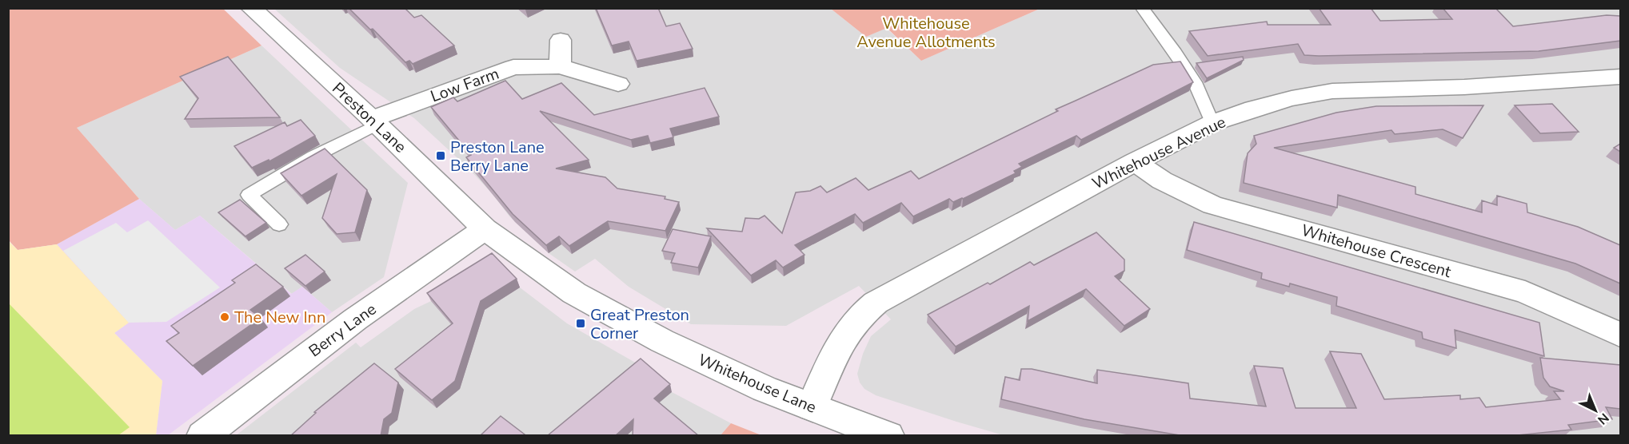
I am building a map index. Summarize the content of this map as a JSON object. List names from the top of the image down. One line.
{"streets":{"street":["Low Farm","Preston Lane","Whitehouse Avenue","Whitehouse Crescent","Berry Lane","Whitehouse Lane"]},"crossings":[["Low Farm","Preston Lane"],["Preston Lane","Berry Lane"],["Preston Lane","Whitehouse Lane"],["Whitehouse Avenue","Whitehouse Crescent"],["Whitehouse Avenue","Whitehouse Lane"],["Berry Lane","Whitehouse Lane"]],"parks":["Whitehouse Avenue Allotments"],"places":{"transit":["Preston Lane Berry Lane","Great Preston Corner"],"other":["The New Inn"]},"north":"bottom right"}
